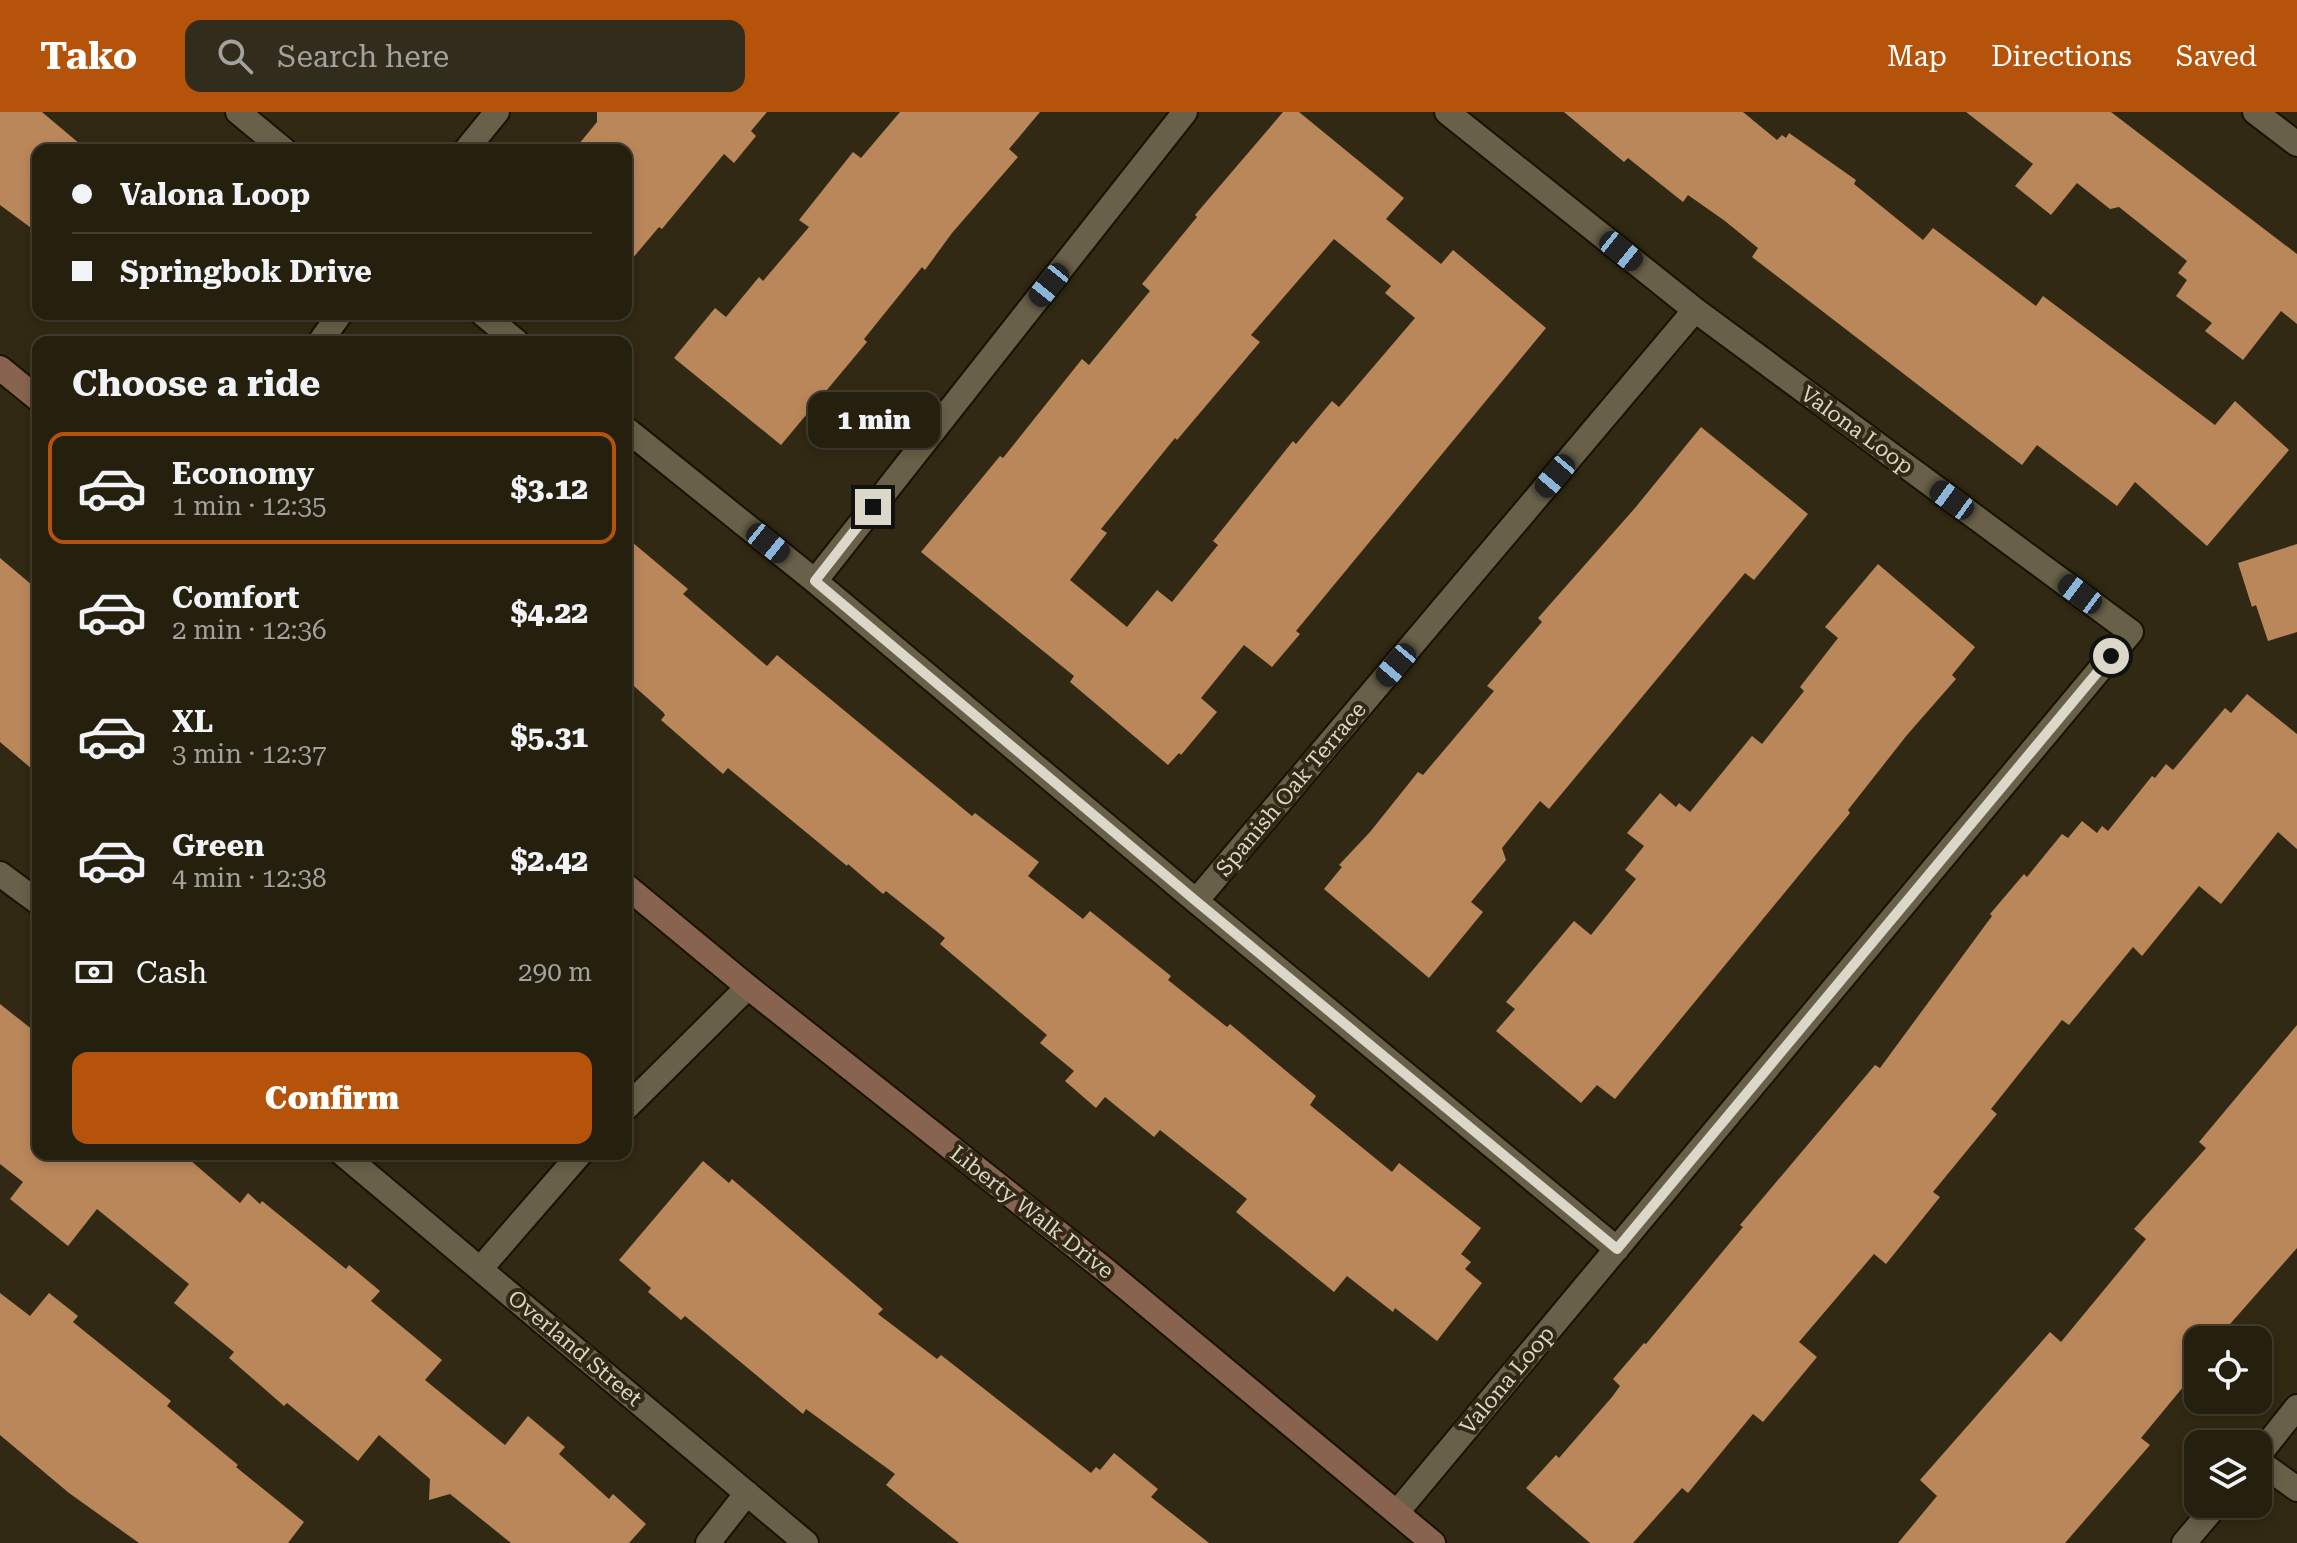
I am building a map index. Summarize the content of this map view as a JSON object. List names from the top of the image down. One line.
{"streets":{"street":["Valona Loop","Spanish Oak Terrace","Liberty Walk Drive","Overland Street"]},"crossings":[["Valona Loop","Spanish Oak Terrace"],["Valona Loop","Liberty Walk Drive"]],"page":{"header":"Tako","search":"Search here","nav":["Map","Directions","Saved"],"banner":["Valona Loop","Springbok Drive"],"heading":"Choose a ride","bubble":"1 min","list":[{"name":"Economy","note":"1 min · 12:35","value":"$3.12"},{"name":"Comfort","note":"2 min · 12:36","value":"$4.22"},{"name":"XL","note":"3 min · 12:37","value":"$5.31"},{"name":"Green","note":"4 min · 12:38","value":"$2.42"}],"pay":["Cash","290 m"],"buttons":"Confirm"}}
